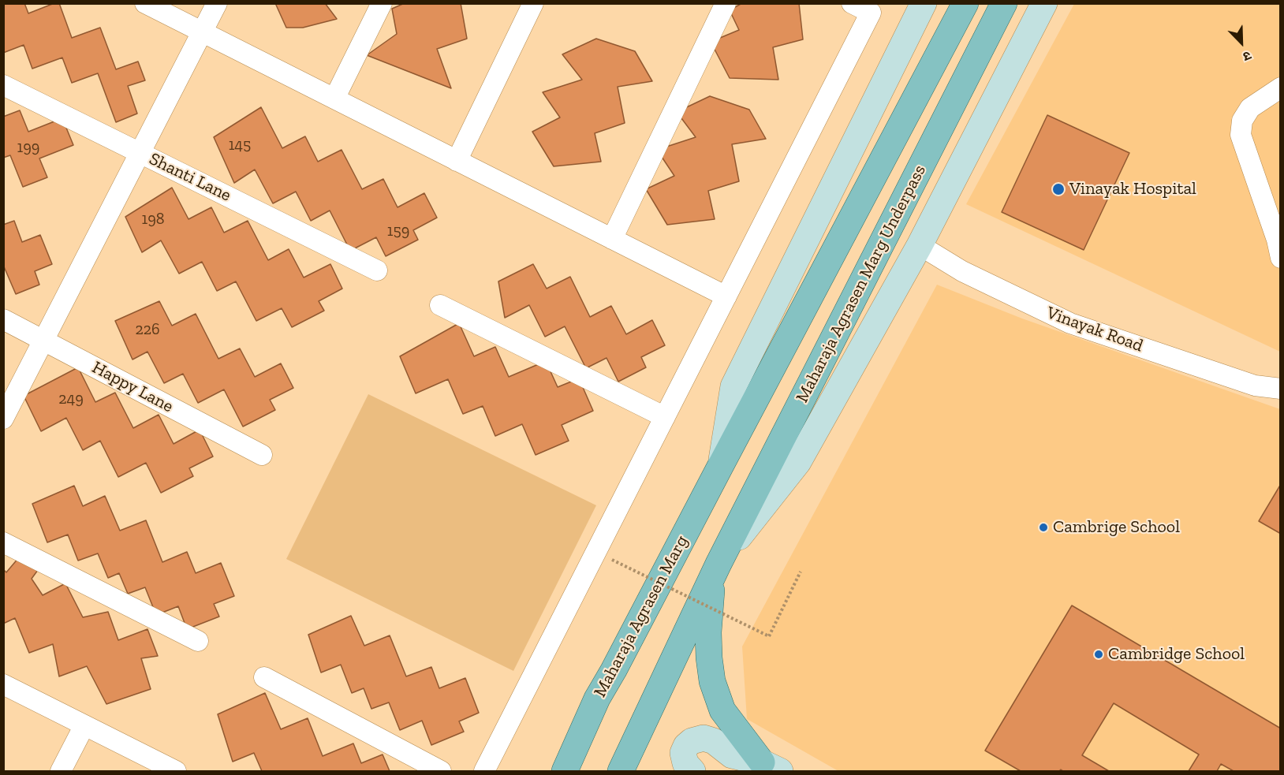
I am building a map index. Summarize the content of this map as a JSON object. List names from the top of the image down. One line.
{"streets":{"main road":["Maharaja Agrasen Marg Underpass","Maharaja Agrasen Marg"],"street":["Shanti Lane","Vinayak Road","Happy Lane"]},"crossings":[["Maharaja Agrasen Marg Underpass","Maharaja Agrasen Marg"]],"places":["Vinayak Hospital","Cambrige School","Cambridge School"],"house_numbers":["145","199","198","159","226","249"],"north":"bottom right"}
